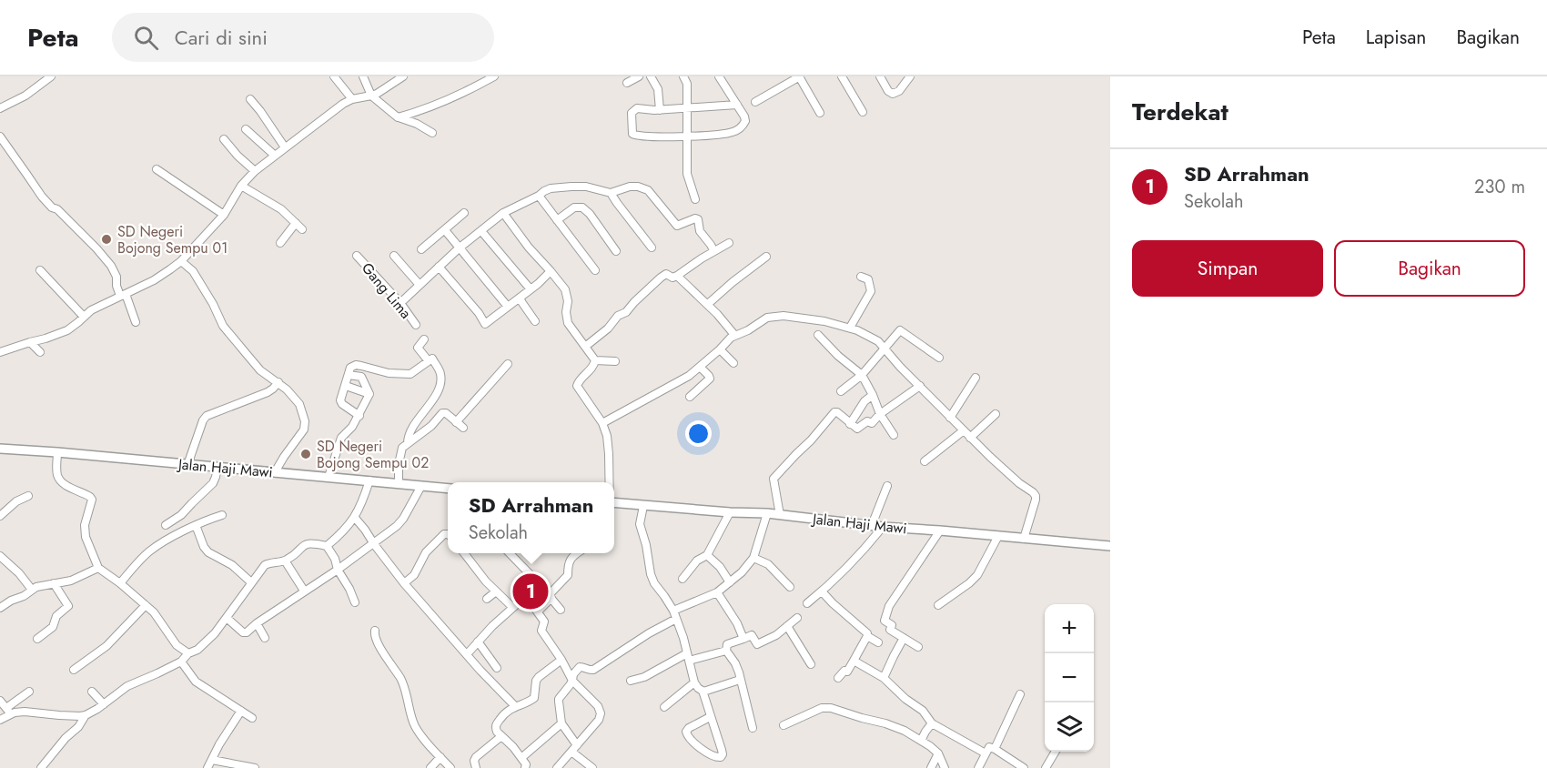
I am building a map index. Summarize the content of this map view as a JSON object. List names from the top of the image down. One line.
{"streets":{"street":["Gang Lima","Jalan Haji Mawi"]},"places":["SD Negeri Bojong Sempu 01","SD Negeri Bojong Sempu 02"],"page":{"header":"Peta","search":"Cari di sini","nav":["Peta","Lapisan","Bagikan"],"heading":"Terdekat","list":[{"mark":"1","name":"SD Arrahman","note":"Sekolah","value":"230 m"}],"buttons":["Simpan","Bagikan"],"popup":["SD Arrahman","Sekolah"],"pins":"1","map_buttons":["+","−"]}}
